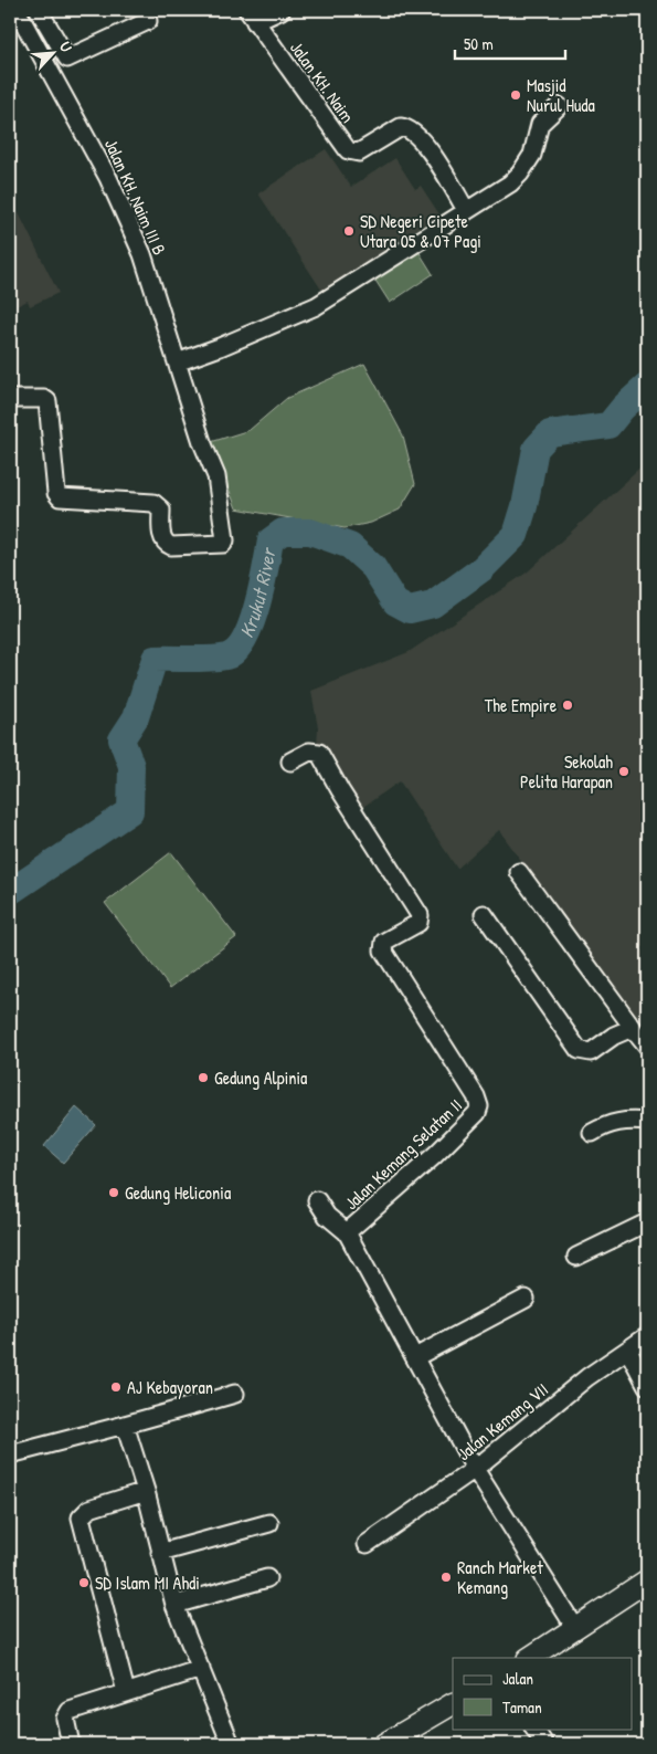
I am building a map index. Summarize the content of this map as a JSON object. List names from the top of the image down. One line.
{"streets":{"street":["Jalan KH. Naim","Jalan KH. Naim III B","Jalan Kemang Selatan II","Jalan Kemang VII"]},"crossings":[["Jalan Kemang Selatan II","Jalan Kemang VII"]],"water":["Krukut River"],"places":["Masjid Nurul Huda","SD Negeri Cipete Utara 05 & 07 Pagi","The Empire","Sekolah Pelita Harapan","Gedung Alpinia","Gedung Heliconia","AJ Kebayoran","Ranch Market Kemang","SD Islam MI Ahdi"],"legend":["Jalan","Taman"],"scale_bar":"50 m","north":"top right"}
